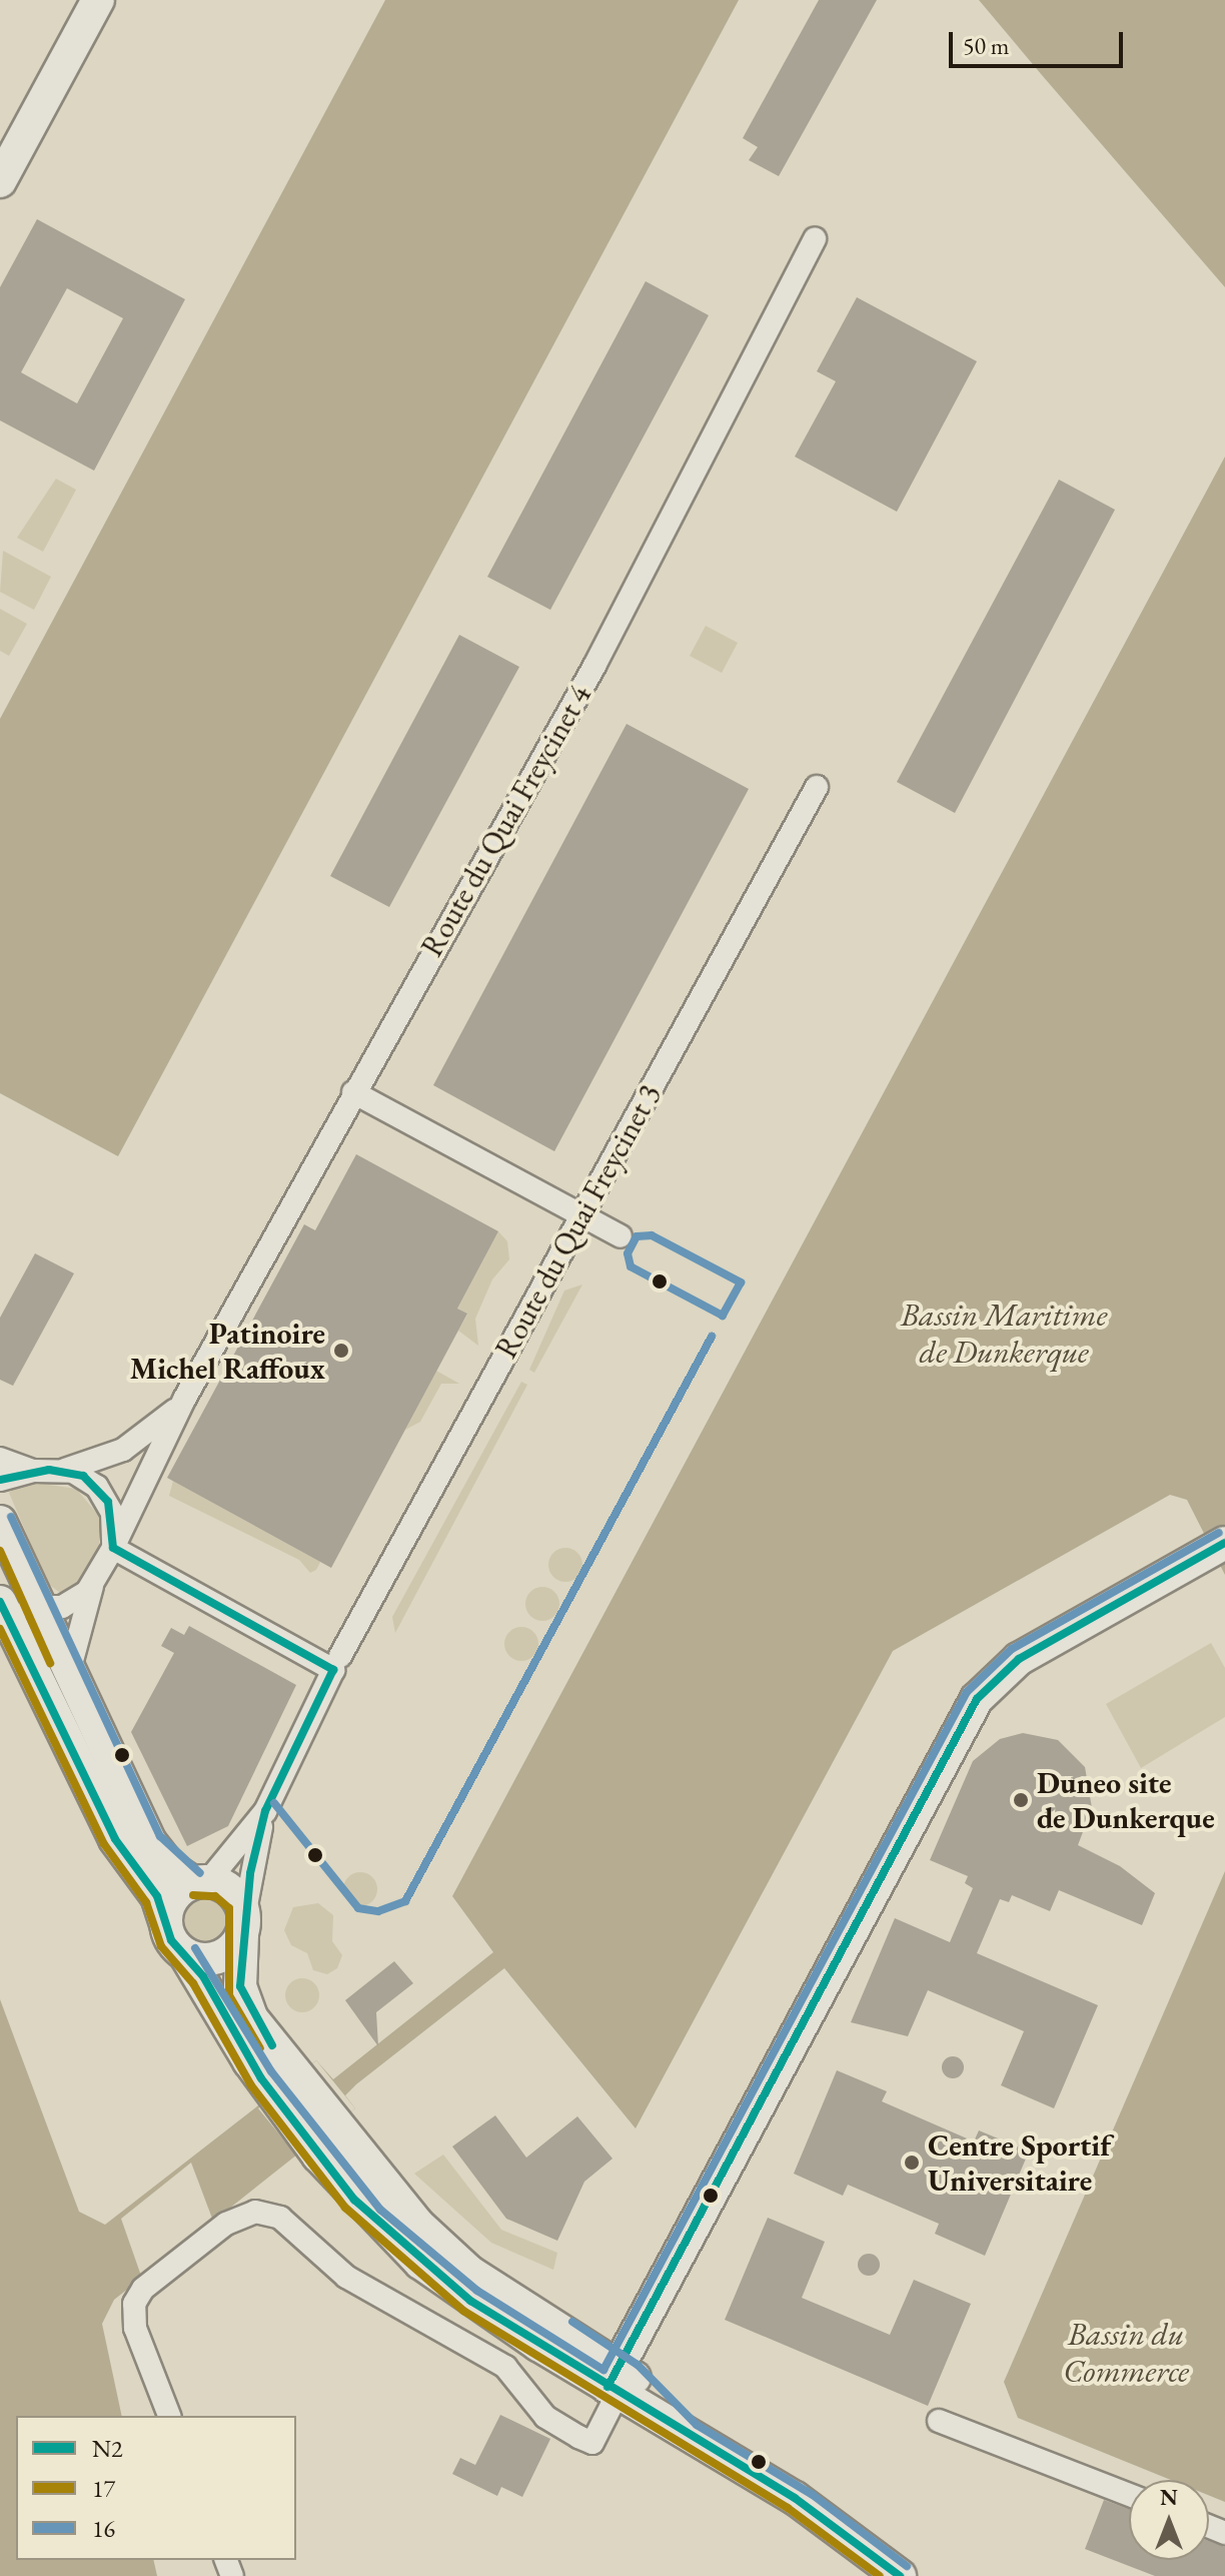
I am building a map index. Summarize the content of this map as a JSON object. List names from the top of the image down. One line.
{"streets":{"street":["Route du Quai Freycinet 4","Route du Quai Freycinet 3"]},"water":["Bassin Maritime de Dunkerque","Bassin du Commerce"],"places":["Patinoire Michel Raffoux","Duneo site de Dunkerque","Centre Sportif Universitaire"],"lines":["transit line 16","transit line N2","transit line 17"],"legend":["N2","17","16"],"scale_bar":"50 m","north":"top"}
